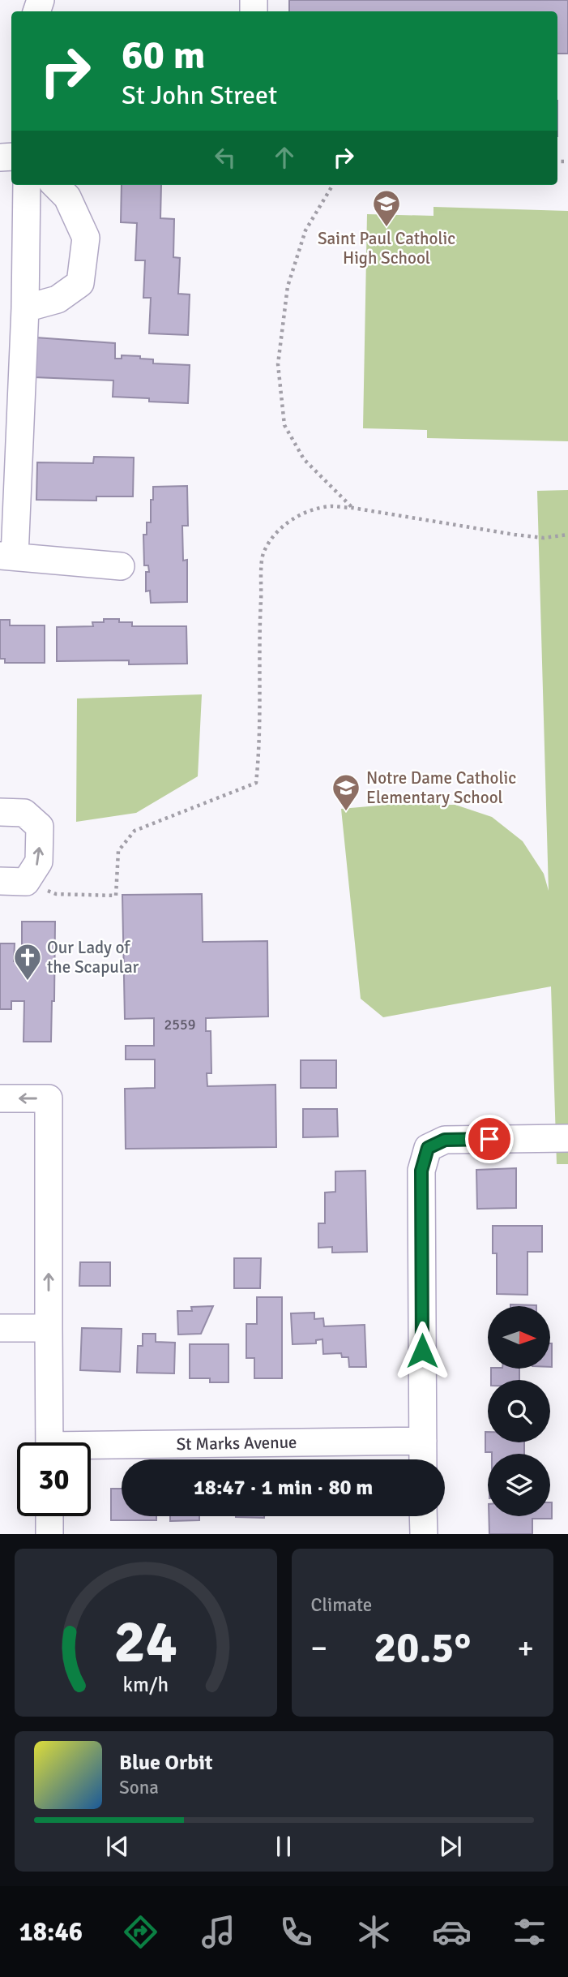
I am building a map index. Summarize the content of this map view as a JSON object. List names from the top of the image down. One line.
{"streets":{"street":["St Marks Avenue"]},"places":{"school or university":["Saint Paul Catholic High School","Notre Dame Catholic Elementary School"],"church":["Our Lady of the Scapular"]},"house_numbers":["2559"],"north":"right","page":{"turn":["60 m","St John Street"],"limit":"30","trip":"18:47 · 1 min · 80 m","tile":"Climate","heat":["−","20.5°","+"],"song":["Blue Orbit","Sona"],"tabs":"18:46","gauge":["24","km/h"]}}
